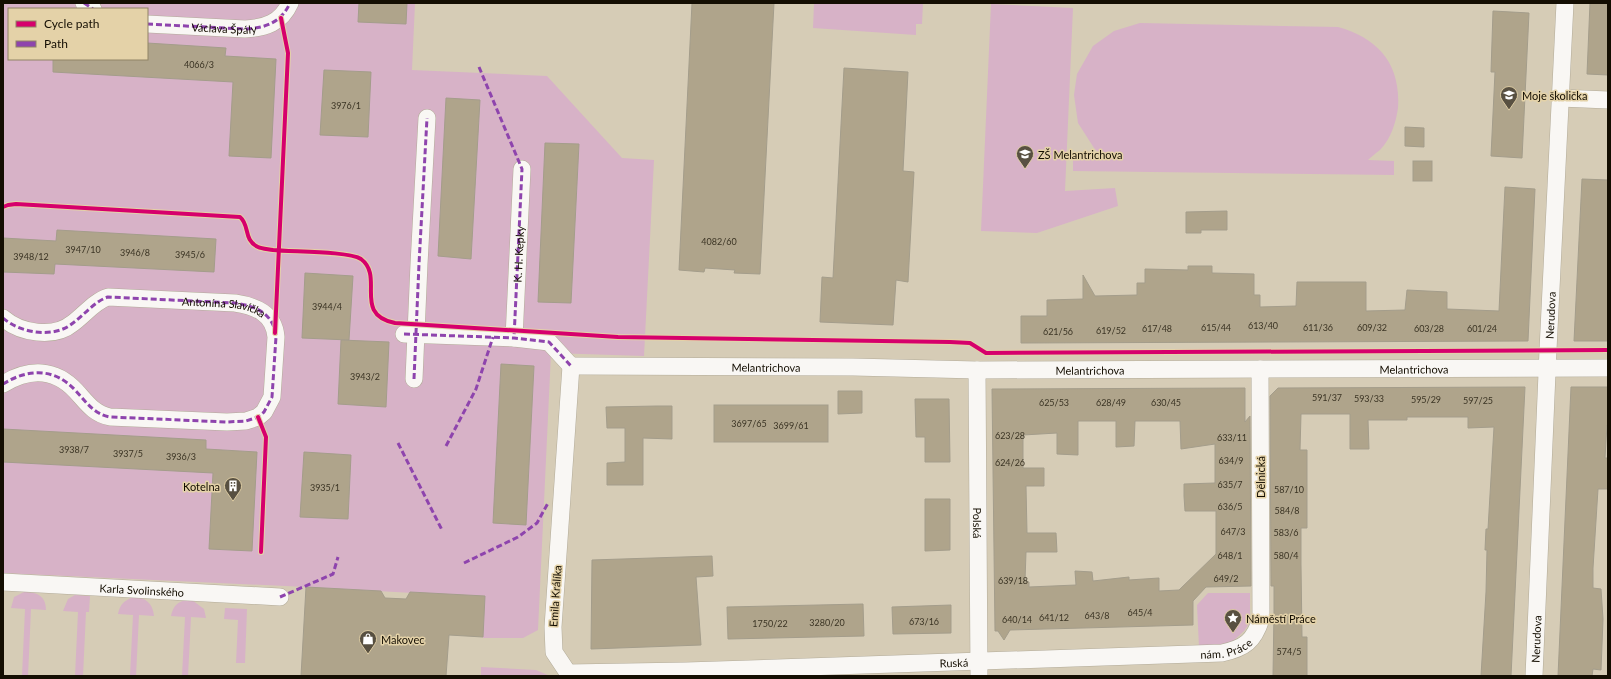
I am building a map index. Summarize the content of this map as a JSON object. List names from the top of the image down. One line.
{"streets":{"street":["Václava Špály","K. H. Kepky","Antonína Slavíčka","Nerudova","Melantrichova","Dělnická","Polská","Karla Svolinského","Emila Králíka","nám. Práce","Ruská"]},"crossings":[["Nerudova","Melantrichova"],["Melantrichova","Dělnická"],["Melantrichova","Polská"],["Melantrichova","Emila Králíka"],["Dělnická","nám. Práce"],["Polská","Ruská"],["Emila Králíka","Ruská"],["nám. Práce","Ruská"]],"places":{"school or university":["Moje školička","ZŠ Melantrichova"],"building":["Kotelna"],"place":["Náměstí Práce"],"shop":["Makovec"]},"house_numbers":["4066/3","3976/1","4082/60","3947/10","3946/8","3945/6","3948/12","3944/4","613/40","615/44","611/36","609/32","617/48","603/28","601/24","619/52","621/56","3943/2","591/37","593/33","595/29","597/25","625/53","628/49","630/45","3697/65","3699/61","623/28","633/11","3938/7","3937/5","3936/3","634/9","624/26","635/7","3935/1","587/10","636/5","584/8","647/3","583/6","648/1","580/4","649/2","639/18","645/4","643/8","641/12","640/14","673/16","3280/20","1750/22","574/5"],"legend":["Cycle path","Path"]}
